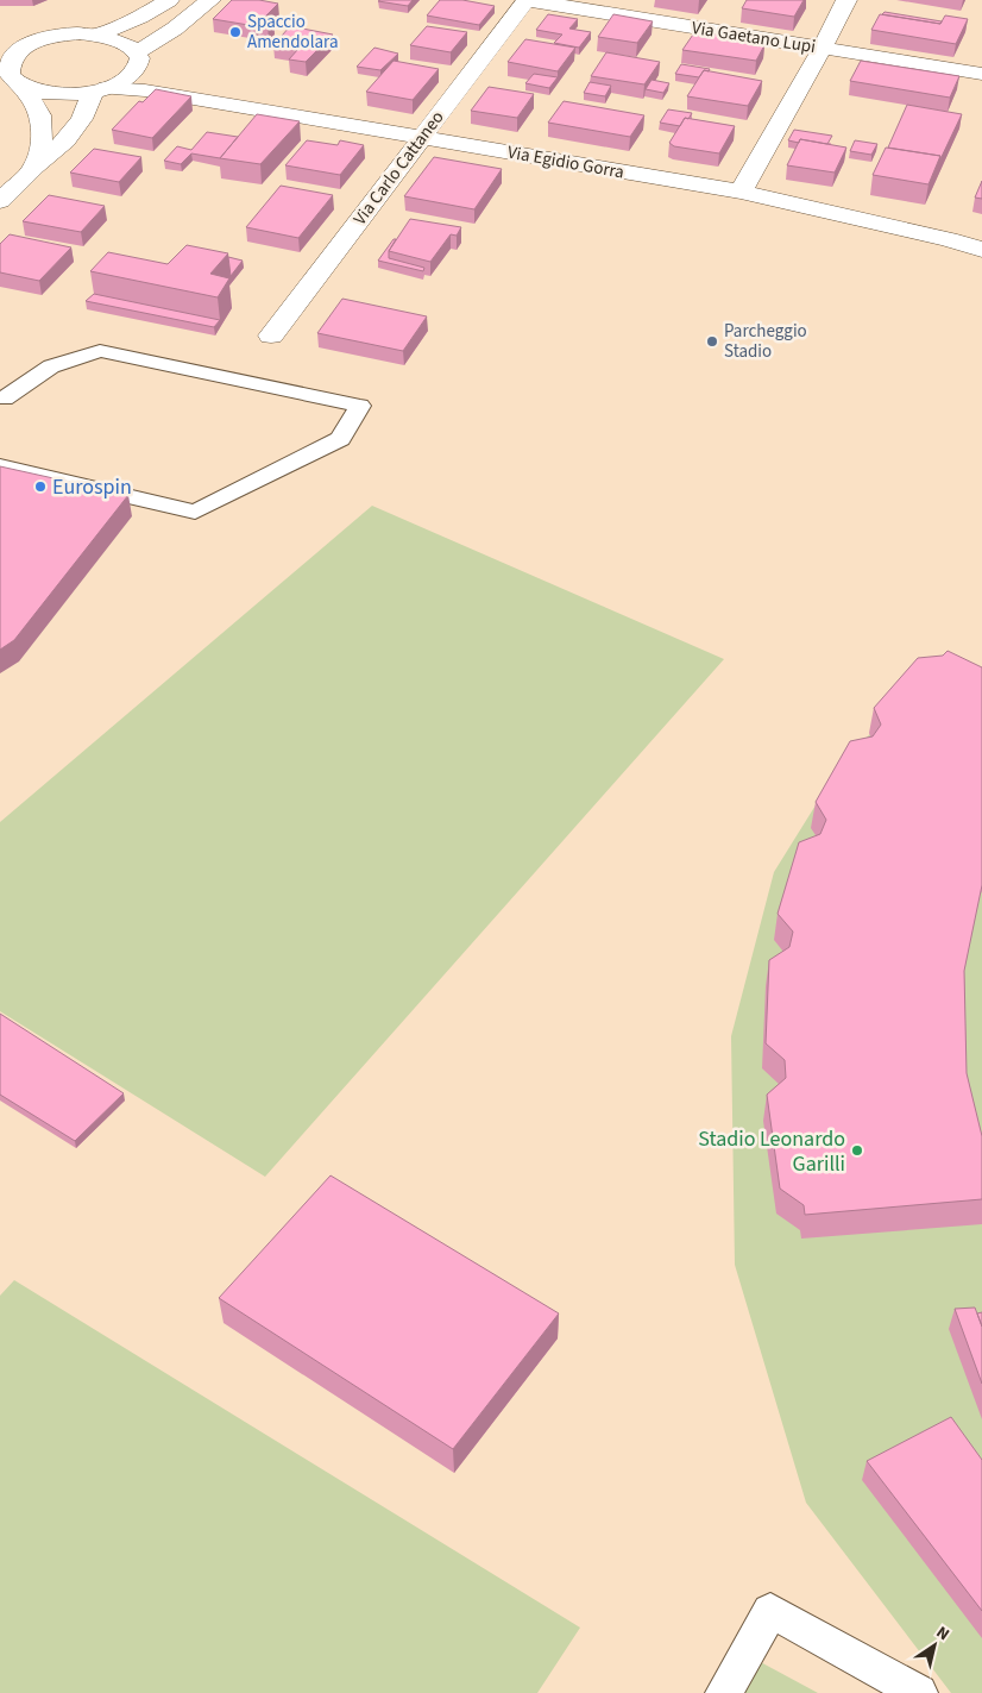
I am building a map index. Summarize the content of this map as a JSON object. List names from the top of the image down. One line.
{"streets":{"street":["Via Gaetano Lupi","Via Egidio Gorra","Via Carlo Cattaneo"]},"crossings":[["Via Gaetano Lupi","Via Carlo Cattaneo"],["Via Egidio Gorra","Via Carlo Cattaneo"]],"places":["Spaccio Amendolara","Parcheggio Stadio","Eurospin","Stadio Leonardo Garilli"],"north":"top right"}
